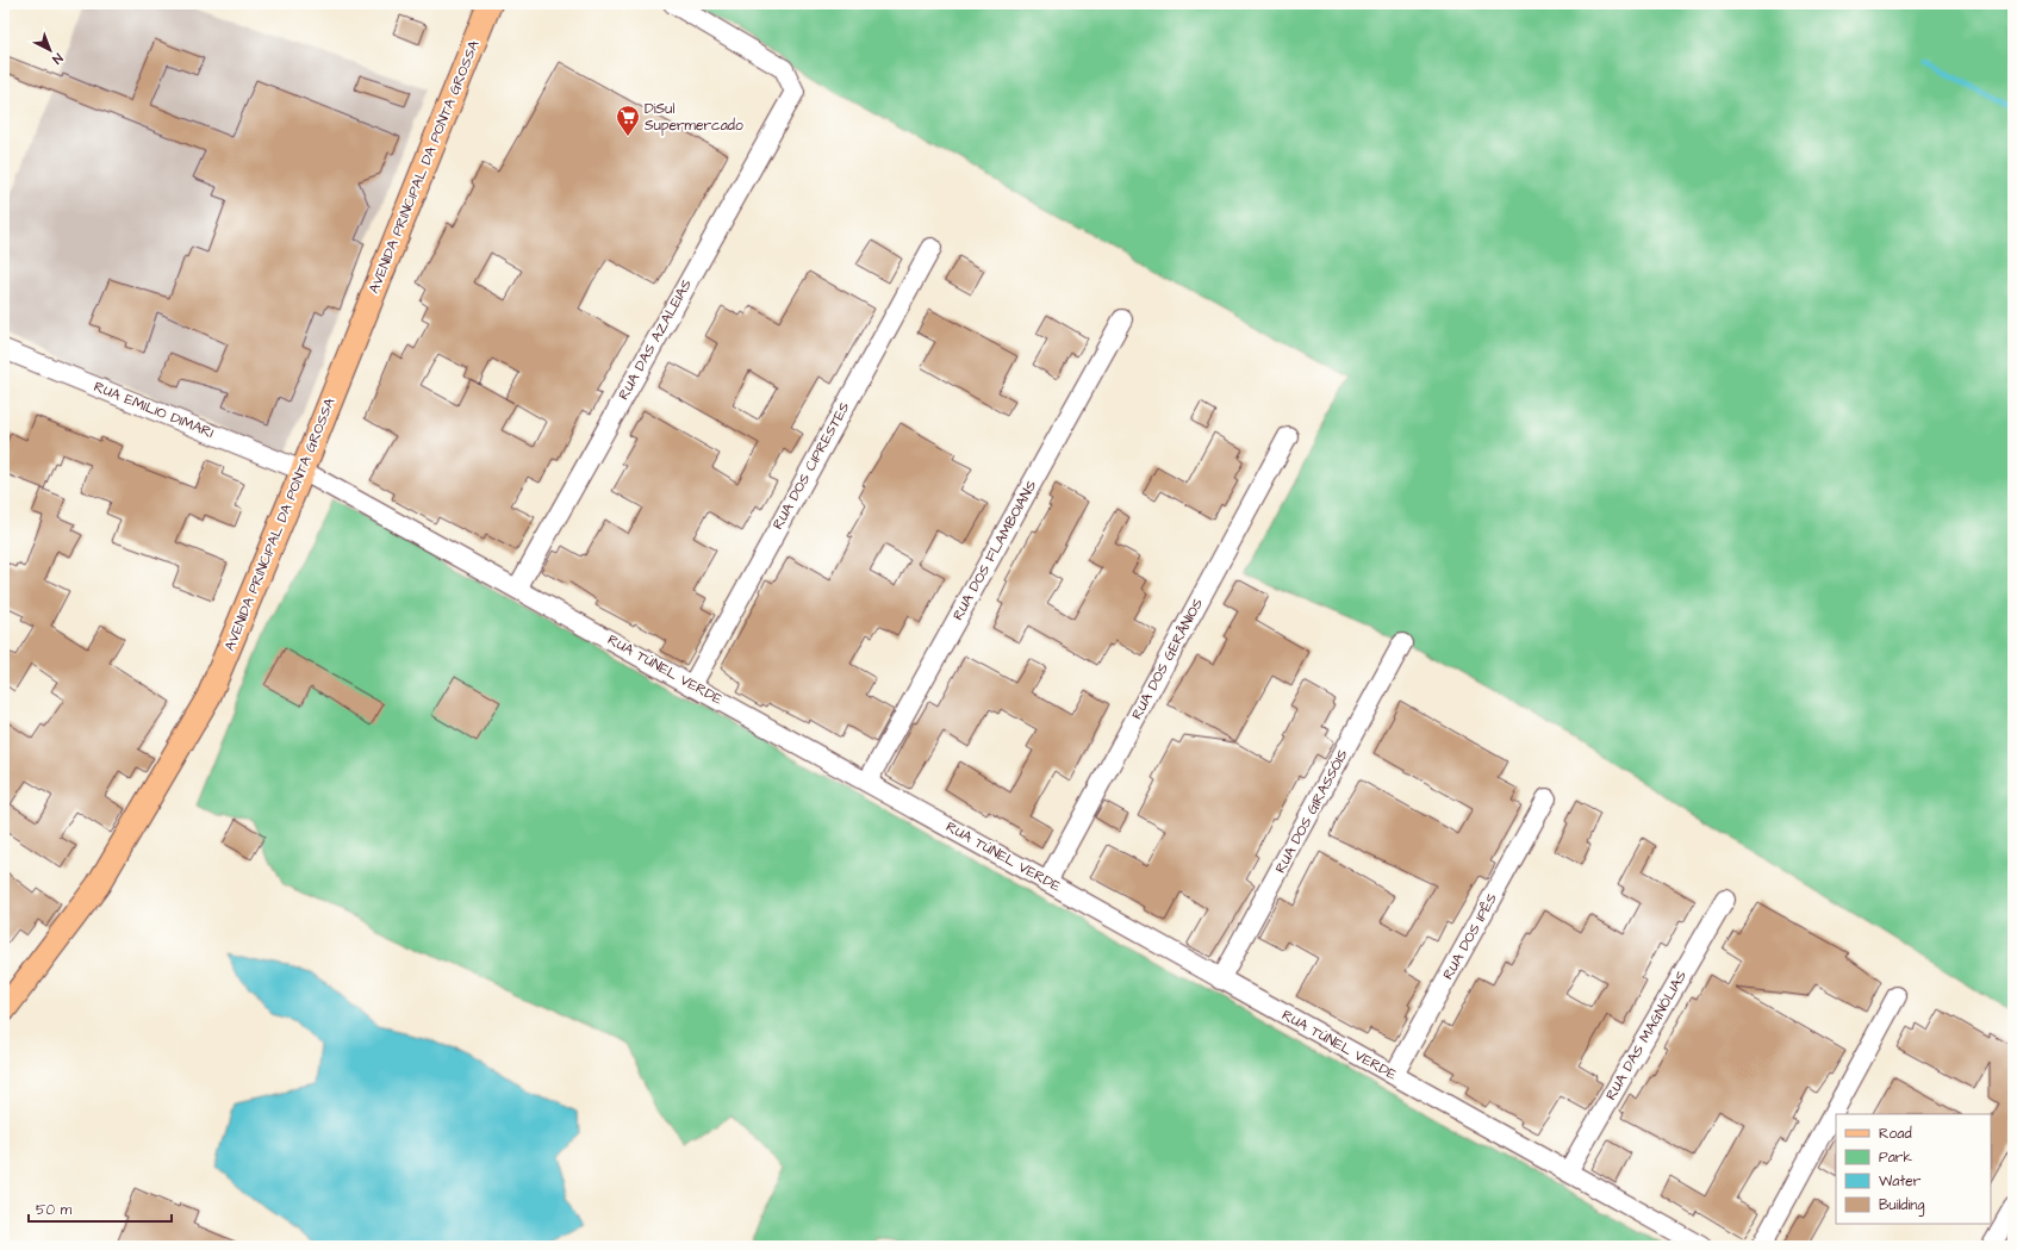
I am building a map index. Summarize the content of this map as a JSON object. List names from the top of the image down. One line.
{"streets":{"main road":["AVENIDA PRINCIPAL DA PONTA GROSSA"],"street":["RUA DAS AZALEIAS","RUA EMILIO DIMARI","RUA DOS CIPRESTES","RUA DOS FLAMBOIANS","RUA DOS GERÂNIOS","RUA TÚNEL VERDE","RUA DOS GIRASSÓIS","RUA DOS IPÊS","RUA DAS MAGNÓLIAS"]},"crossings":[["AVENIDA PRINCIPAL DA PONTA GROSSA","RUA EMILIO DIMARI"],["AVENIDA PRINCIPAL DA PONTA GROSSA","RUA TÚNEL VERDE"],["RUA DAS AZALEIAS","RUA TÚNEL VERDE"],["RUA EMILIO DIMARI","RUA TÚNEL VERDE"],["RUA DOS CIPRESTES","RUA TÚNEL VERDE"],["RUA DOS FLAMBOIANS","RUA TÚNEL VERDE"],["RUA DOS GERÂNIOS","RUA TÚNEL VERDE"],["RUA TÚNEL VERDE","RUA DOS GIRASSÓIS"],["RUA TÚNEL VERDE","RUA DOS IPÊS"],["RUA TÚNEL VERDE","RUA DAS MAGNÓLIAS"]],"places":{"supermarket":["DiSul Supermercado"]},"legend":["Road","Park","Water","Building"],"scale_bar":"50 m","north":"bottom right"}
